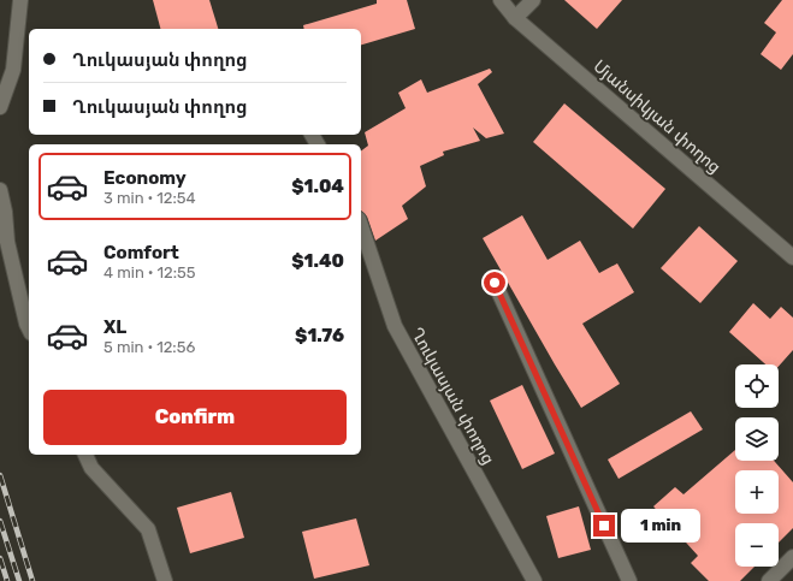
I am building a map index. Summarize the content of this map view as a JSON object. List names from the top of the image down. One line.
{"streets":{"street":["Մյանսիկյան փողոց","Ղուկասյան փողոց"]},"page":{"banner":["Ղուկասյան փողոց","Ղուկասյան փողոց"],"list":[{"name":"Economy","note":"3 min · 12:54","value":"$1.04"},{"name":"Comfort","note":"4 min · 12:55","value":"$1.40"},{"name":"XL","note":"5 min · 12:56","value":"$1.76"}],"map_buttons":["+","−"],"buttons":"Confirm","bubble":"1 min"}}
